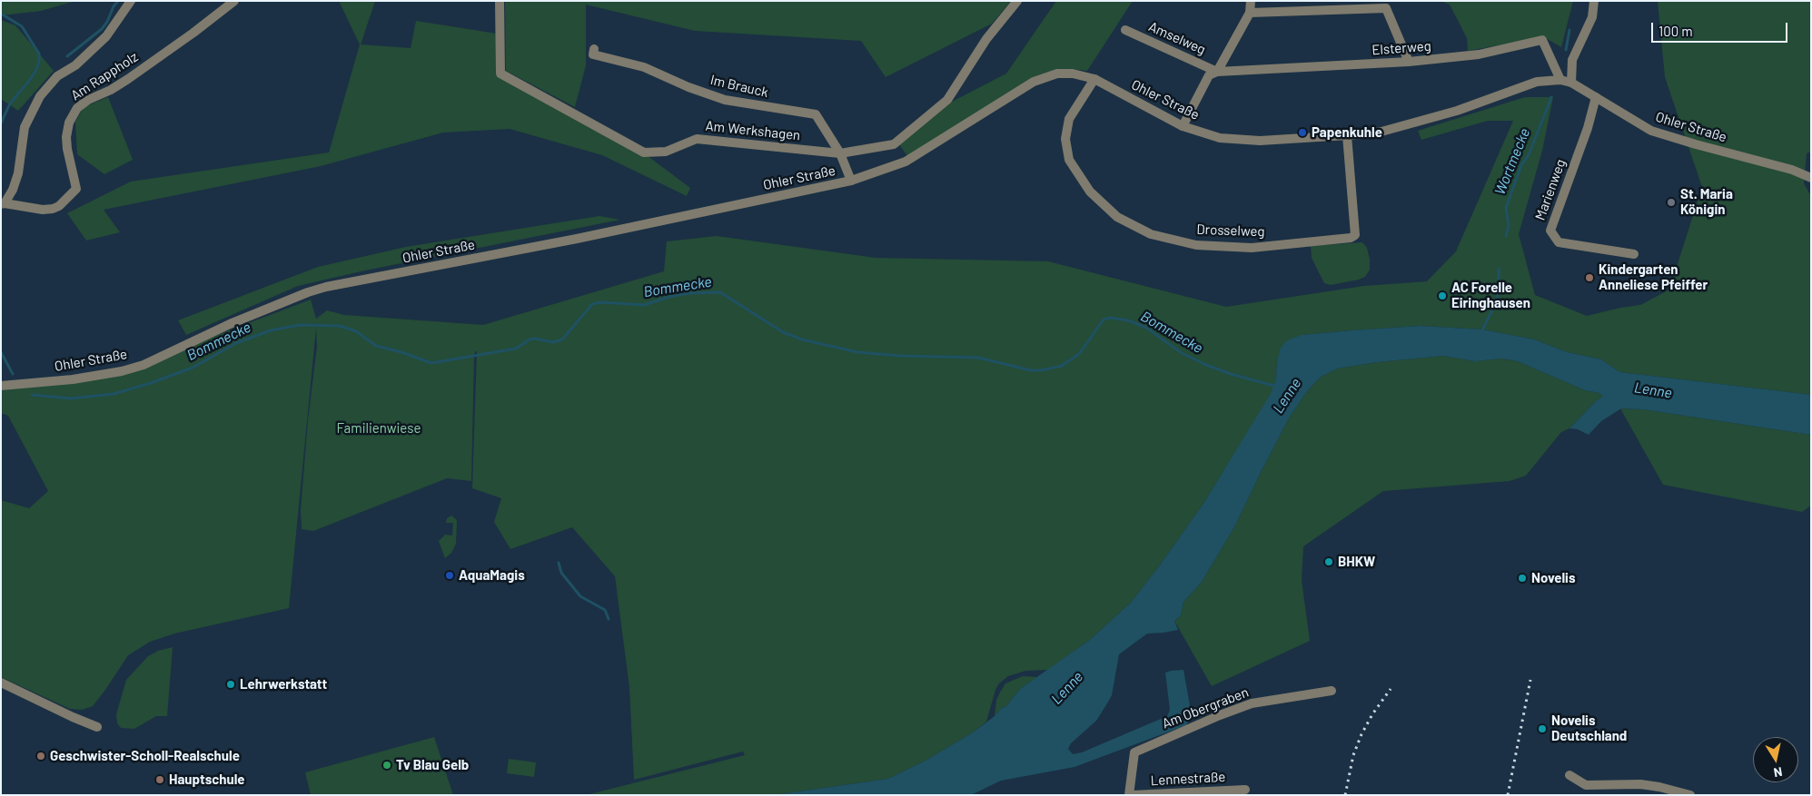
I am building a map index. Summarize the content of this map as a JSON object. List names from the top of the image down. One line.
{"streets":{"street":["Amselweg","Elsterweg","Am Rappholz","Im Brauck","Ohler Straße","Am Werkshagen","Marienweg","Drosselweg","Am Obergraben","Lennestraße"]},"crossings":[["Amselweg","Elsterweg"],["Amselweg","Ohler Straße"],["Elsterweg","Ohler Straße"],["Im Brauck","Ohler Straße"],["Im Brauck","Am Werkshagen"],["Ohler Straße","Marienweg"],["Ohler Straße","Drosselweg"],["Am Obergraben","Lennestraße"]],"water":["Wortmecke","Bommecke","Lenne"],"parks":["Familienwiese"],"places":["Papenkuhle","St. Maria Königin","Kindergarten Anneliese Pfeiffer","AC Forelle Eiringhausen","BHKW","AquaMagis","Novelis","Lehrwerkstatt","Novelis Deutschland","Geschwister-Scholl-Realschule","Tv Blau Gelb","Hauptschule"],"scale_bar":"100 m","north":"bottom"}
